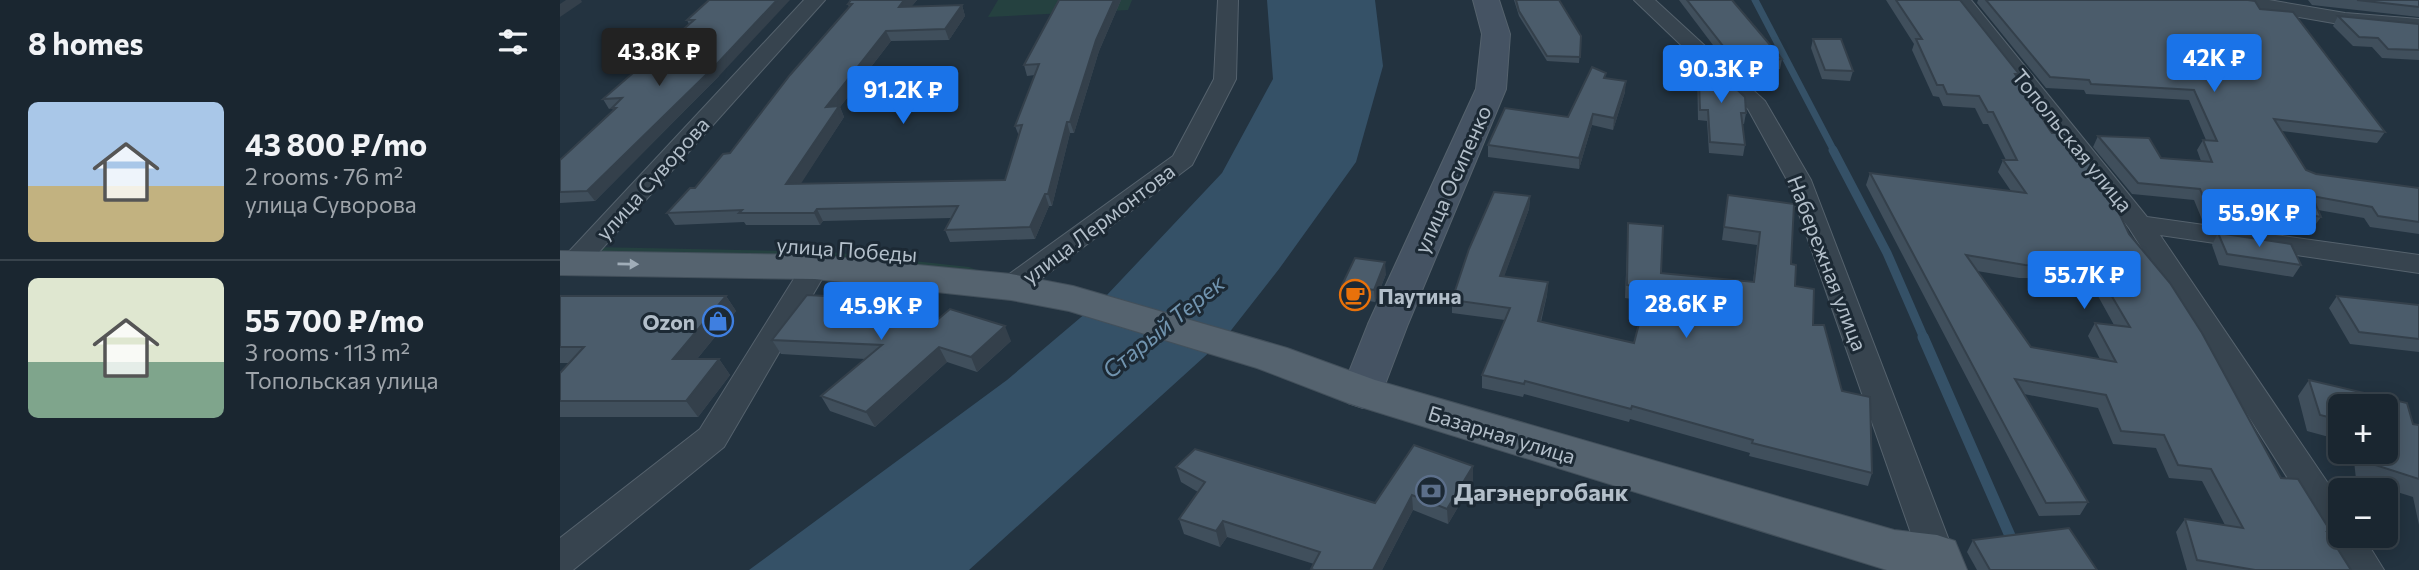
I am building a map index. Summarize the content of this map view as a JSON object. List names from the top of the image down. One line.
{"streets":{"main road":["улица Осипенко","улица Победы","Базарная улица"],"street":["Топольская улица","улица Суворова","улица Лермонтова","Набережная улица"]},"crossings":[["улица Суворова","улица Победы"],["улица Осипенко","Базарная улица"],["улица Лермонтова","улица Победы"],["улица Победы","Базарная улица"],["Набережная улица","Базарная улица"]],"water":["Старый Терек"],"places":{"cafe":["Паутина"],"shop":["Ozon"],"bank":["Дагэнергобанк"]},"page":{"heading":"8 homes","price":["43.8K ₽","42K ₽","90.3K ₽","91.2K ₽","55.9K ₽","55.7K ₽","28.6K ₽","45.9K ₽"],"list":[{"name":"43 800 ₽/mo","note":"2 rooms · 76 m² · улица Суворова"},{"name":"55 700 ₽/mo","note":"3 rooms · 113 m² · Топольская улица"}],"map_buttons":["+","−"]}}
